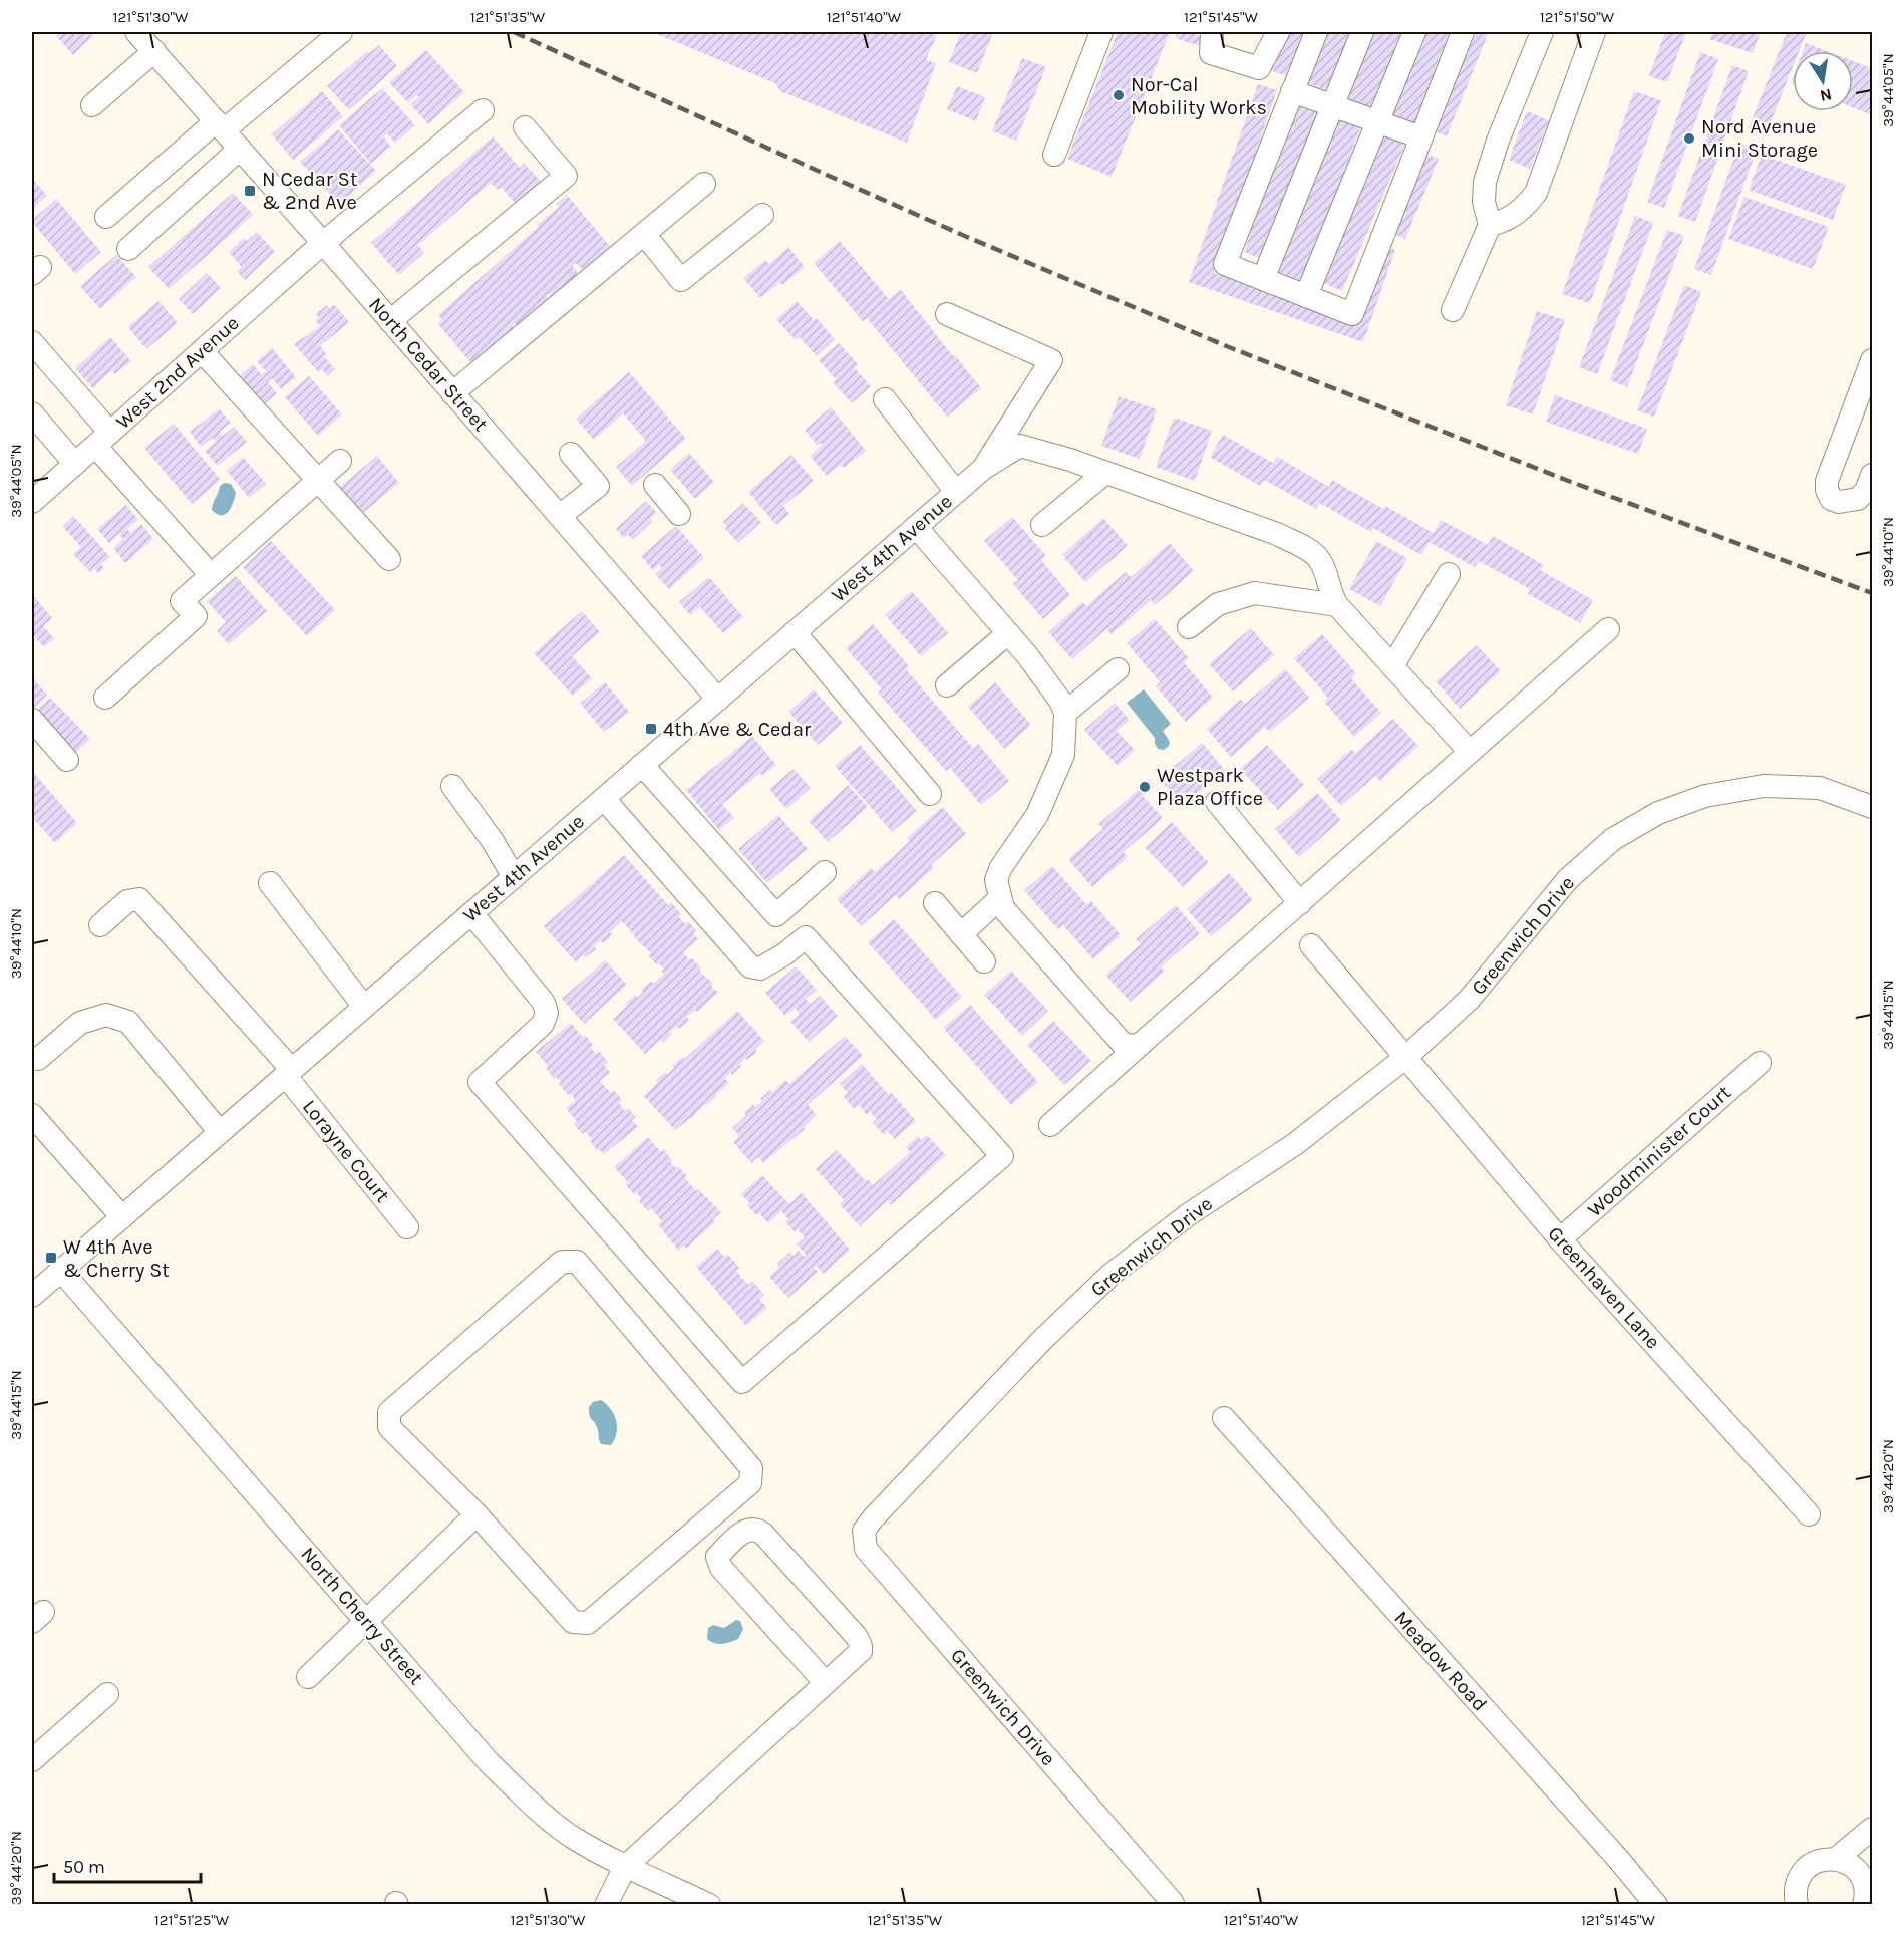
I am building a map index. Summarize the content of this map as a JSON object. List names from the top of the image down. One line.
{"streets":{"street":["North Cedar Street","West 2nd Avenue","West 4th Avenue","Greenwich Drive","Lorayne Court","Woodminister Court","Greenhaven Lane","North Cherry Street","Meadow Road"]},"crossings":[["North Cedar Street","West 2nd Avenue"],["North Cedar Street","West 4th Avenue"],["West 4th Avenue","Lorayne Court"],["West 4th Avenue","North Cherry Street"],["Greenwich Drive","Greenhaven Lane"],["Woodminister Court","Greenhaven Lane"]],"places":{"other":["Nor-Cal Mobility Works","Nord Avenue Mini Storage","Westpark Plaza Office"],"transit":["N Cedar St & 2nd Ave","4th Ave & Cedar","W 4th Ave & Cherry St"]},"scale_bar":"50 m","north":"bottom","coordinates":["121°51'30\"W","121°51'35\"W","121°51'40\"W","121°51'45\"W","121°51'50\"W","39°44'05\"N","39°44'10\"N","39°44'15\"N","39°44'20\"N","121°51'25\"W"]}
